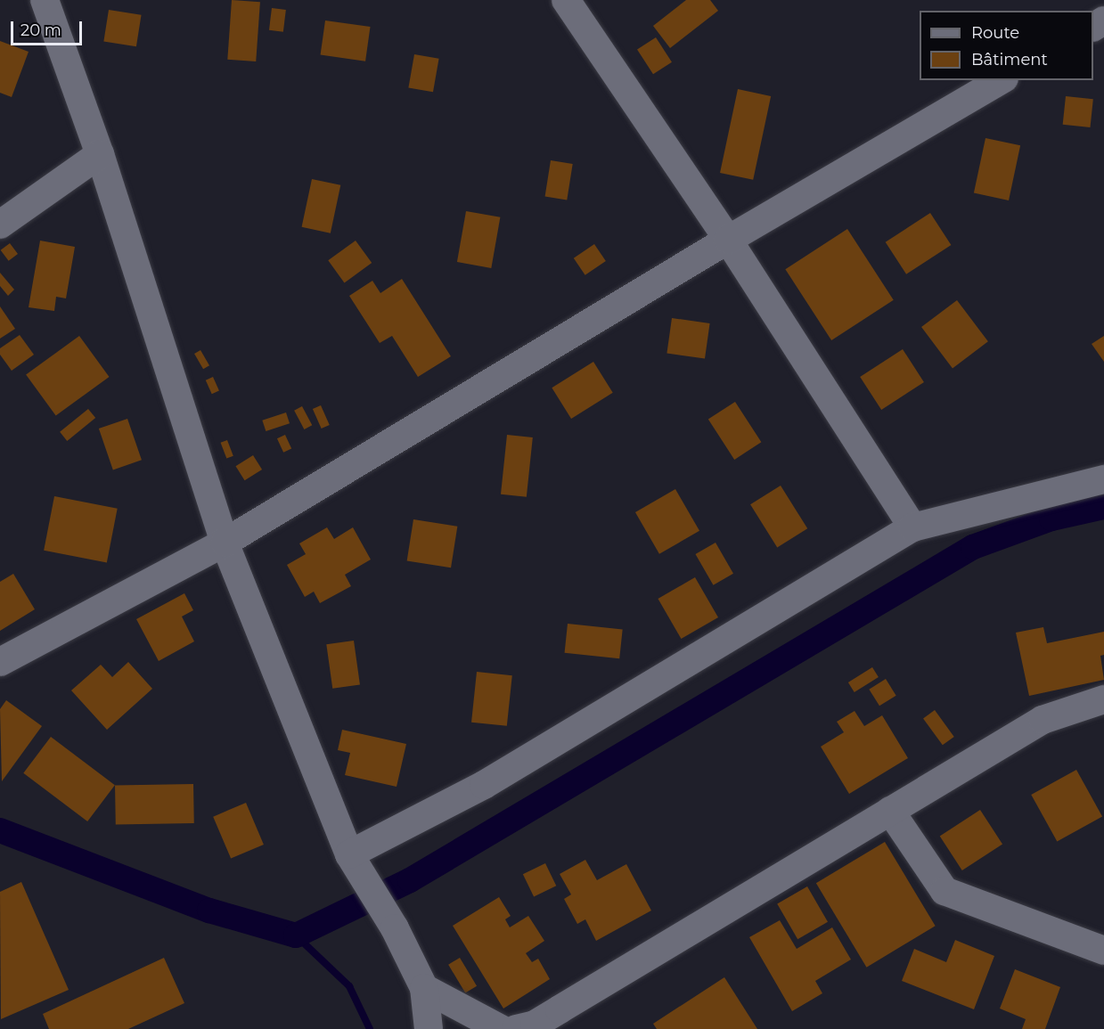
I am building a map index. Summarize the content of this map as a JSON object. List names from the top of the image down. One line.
{"legend":["Route","Bâtiment"],"scale_bar":"20 m"}
